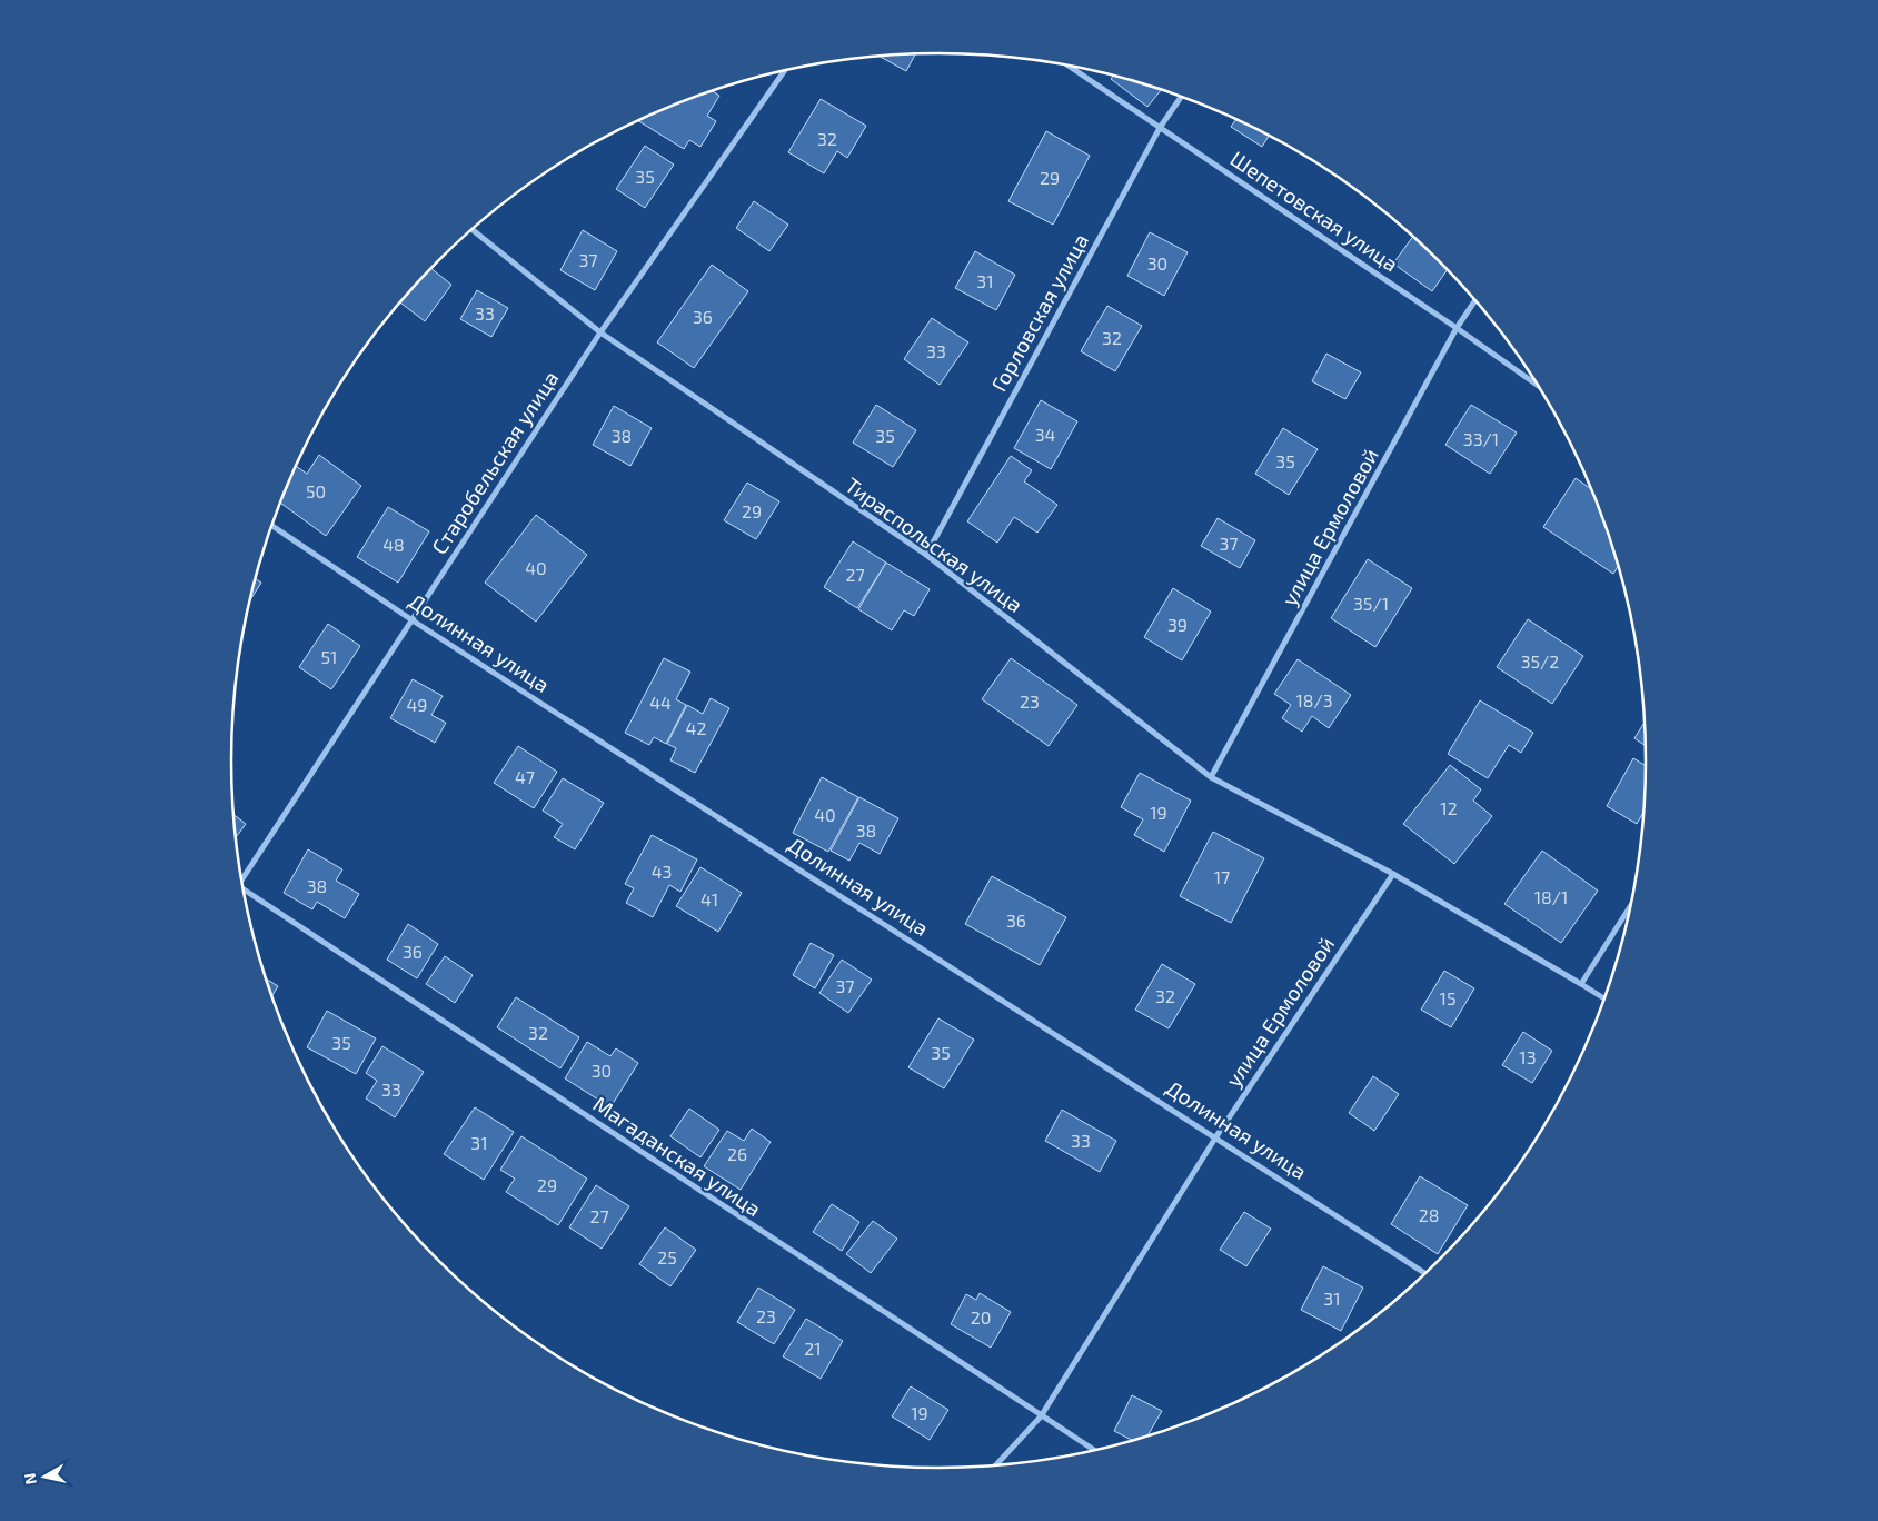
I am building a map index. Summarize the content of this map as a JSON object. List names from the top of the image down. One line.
{"streets":{"street":["Шепетовская улица","Горловская улица","Старобельская улица","улица Ермоловой","Тираспольская улица","Долинная улица","Магаданская улица"]},"crossings":[["Шепетовская улица","Горловская улица"],["Шепетовская улица","улица Ермоловой"],["Горловская улица","Тираспольская улица"],["Старобельская улица","Тираспольская улица"],["Старобельская улица","Долинная улица"],["улица Ермоловой","Тираспольская улица"],["улица Ермоловой","Долинная улица"],["улица Ермоловой","Магаданская улица"]],"house_numbers":["32","35","29","37","30","31","33","36","32","33","34","38","35","33/1","35","50","29","37","48","40","27","35/1","39","51","35/2","18/3","23","44","49","42","47","12","19","40","38","43","17","38","18/1","41","36","36","37","32","15","32","35","35","13","30","33","33","31","26","29","28","27","25","31","23","20","21","19"],"north":"left"}
